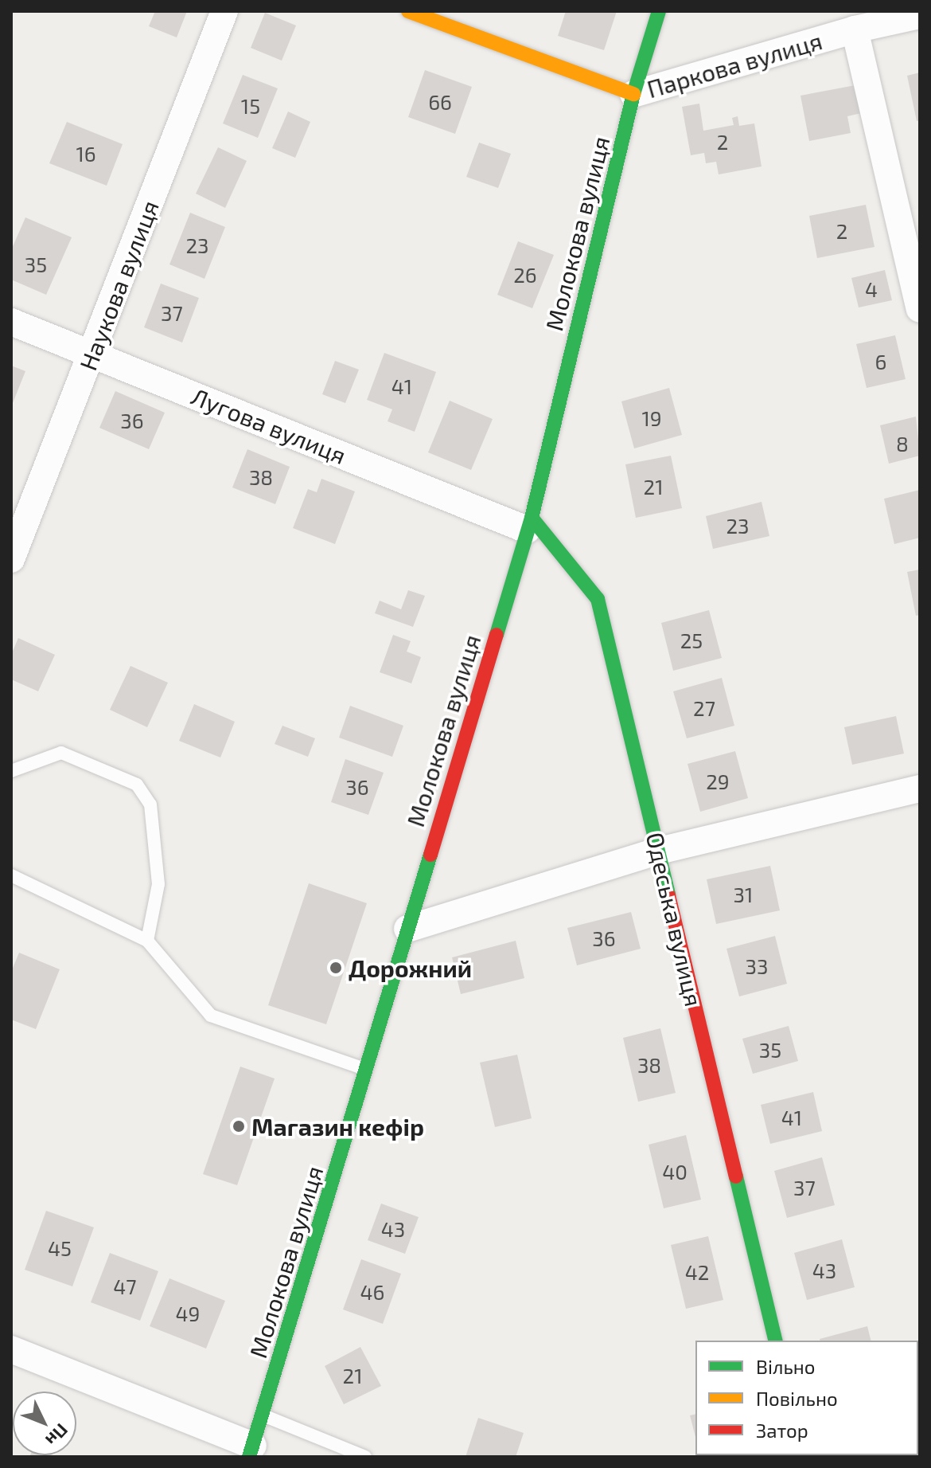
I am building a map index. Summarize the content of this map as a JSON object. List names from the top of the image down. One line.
{"streets":{"street":["Паркова вулиця","Молокова вулиця","Наукова вулиця","Лугова вулиця","Одеська вулиця"]},"crossings":[["Паркова вулиця","Молокова вулиця"],["Молокова вулиця","Лугова вулиця"],["Молокова вулиця","Одеська вулиця"],["Наукова вулиця","Лугова вулиця"],["Лугова вулиця","Одеська вулиця"]],"places":["Дорожний","Магазин кефір"],"house_numbers":["66","15","2","16","2","23","35","26","4","37","6","41","19","36","8","38","21","23","25","27","29","36","31","36","33","35","38","41","40","37","43","45","43","42","47","46","49","21"],"legend":["Вільно","Повільно","Затор"],"north":"bottom right"}
